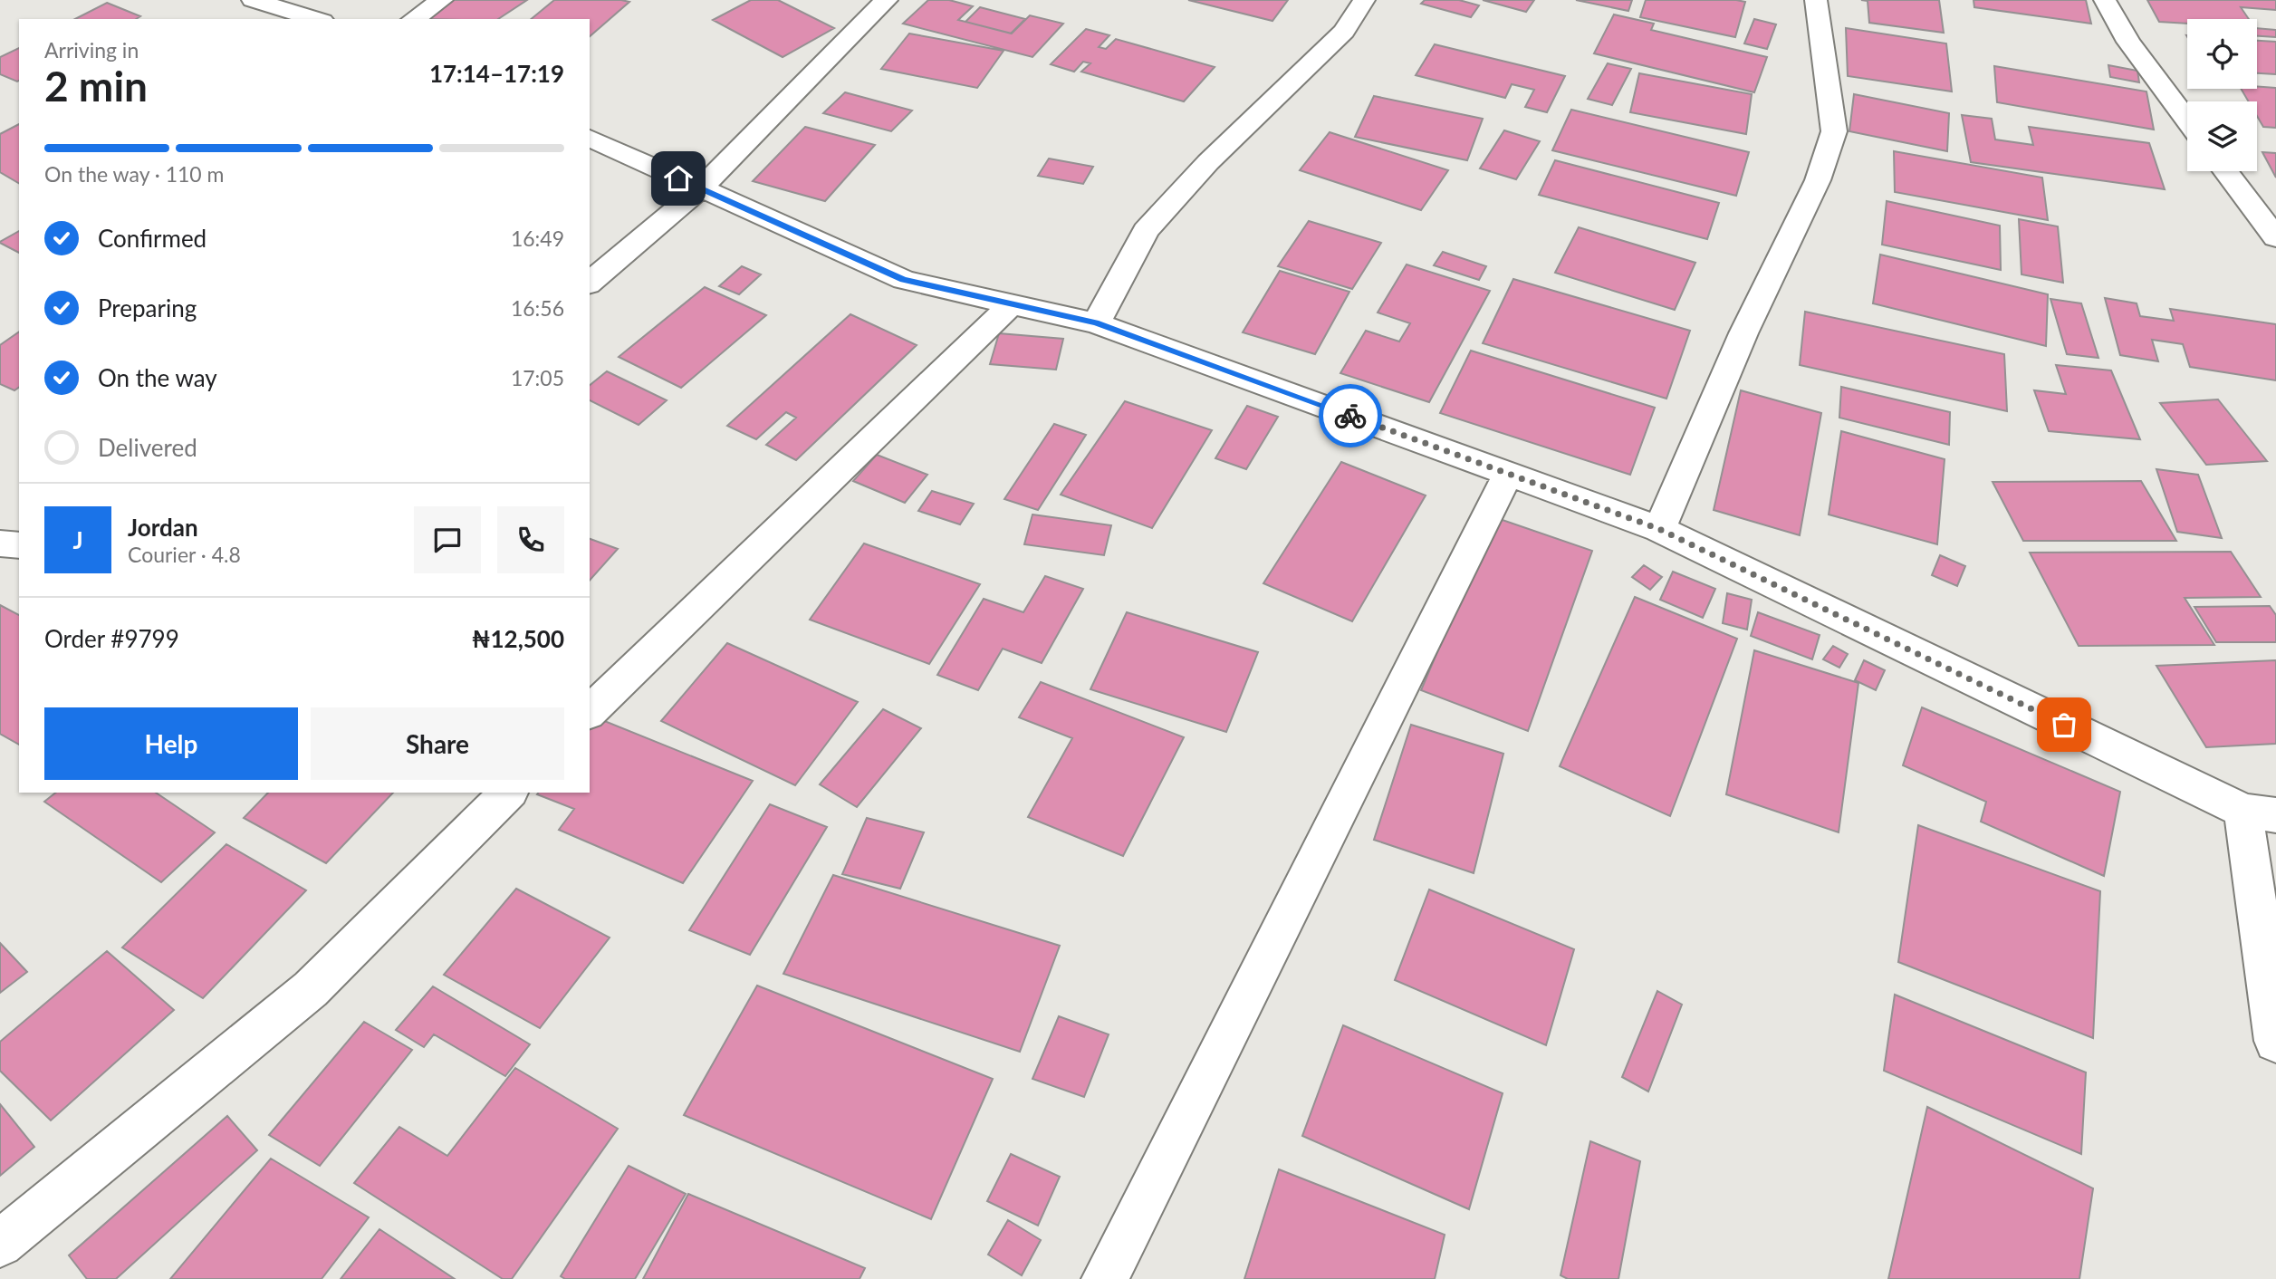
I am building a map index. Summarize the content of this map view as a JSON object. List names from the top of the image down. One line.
{"page":{"heading":["2 min","Arriving in","17:14–17:19"],"panel":["Jordan","Courier · 4.8","Order #9799","₦12,500"],"bar":"On the way · 110 m","list":[["Confirmed","16:49"],["Preparing","16:56"],["On the way","17:05"],"Delivered"],"round":"J","buttons":["Help","Share"]}}
